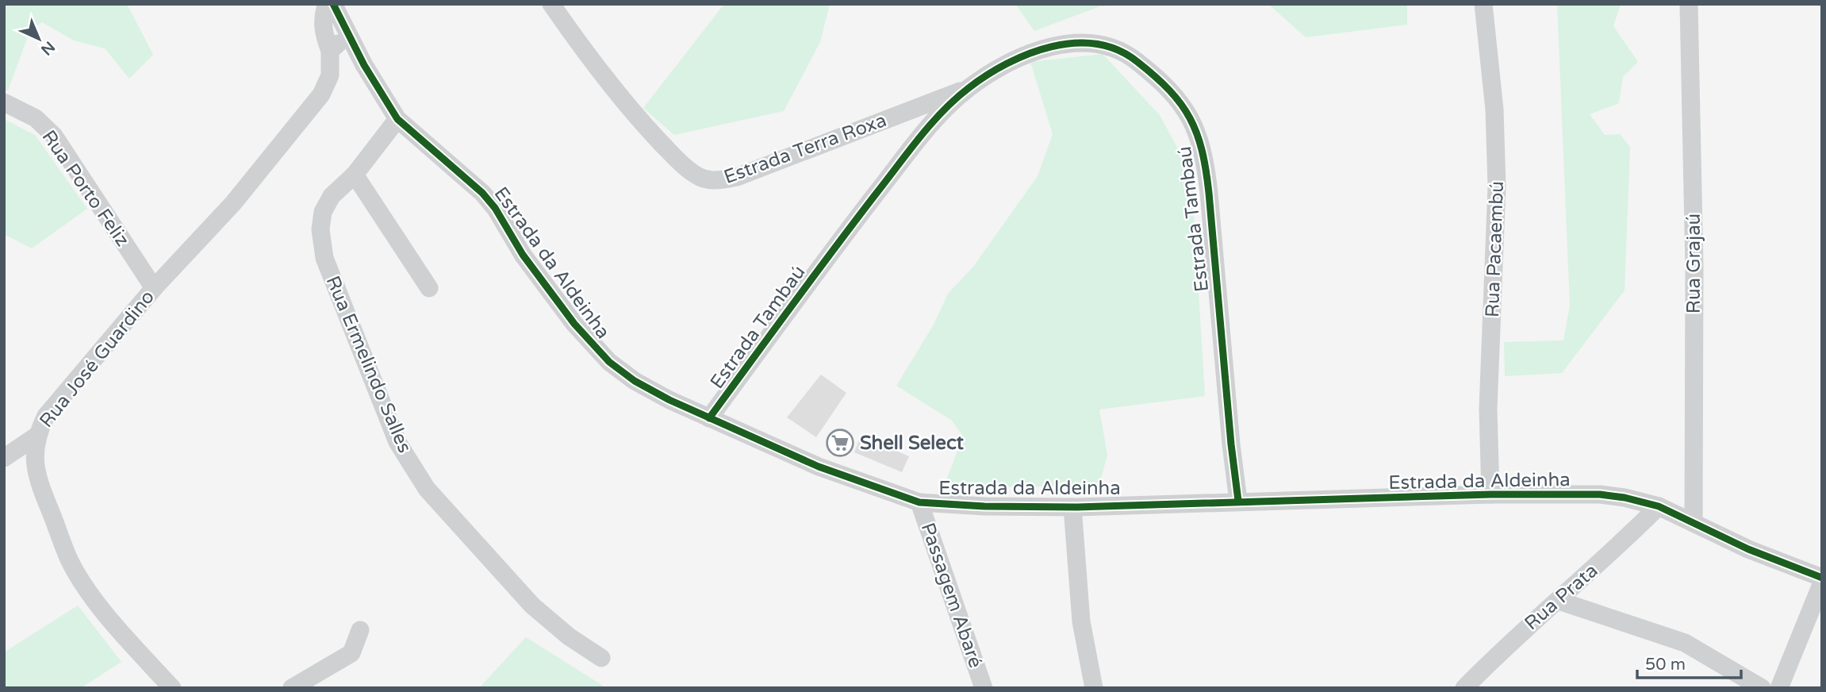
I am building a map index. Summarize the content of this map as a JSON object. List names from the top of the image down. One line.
{"streets":{"street":["Estrada Terra Roxa","Rua Porto Feliz","Estrada Tambaú","Rua Pacaembú","Estrada da Aldeinha","Rua Grajaú","Rua José Guardino","Rua Ermelindo Salles","Passagem Abaré","Rua Prata"]},"crossings":[["Estrada Terra Roxa","Estrada Tambaú"],["Rua Porto Feliz","Rua José Guardino"],["Estrada Tambaú","Estrada da Aldeinha"],["Rua Pacaembú","Estrada da Aldeinha"],["Estrada da Aldeinha","Rua Grajaú"],["Estrada da Aldeinha","Rua Ermelindo Salles"],["Estrada da Aldeinha","Passagem Abaré"],["Estrada da Aldeinha","Rua Prata"]],"places":{"supermarket":["Shell Select"]},"scale_bar":"50 m","north":"bottom right"}
